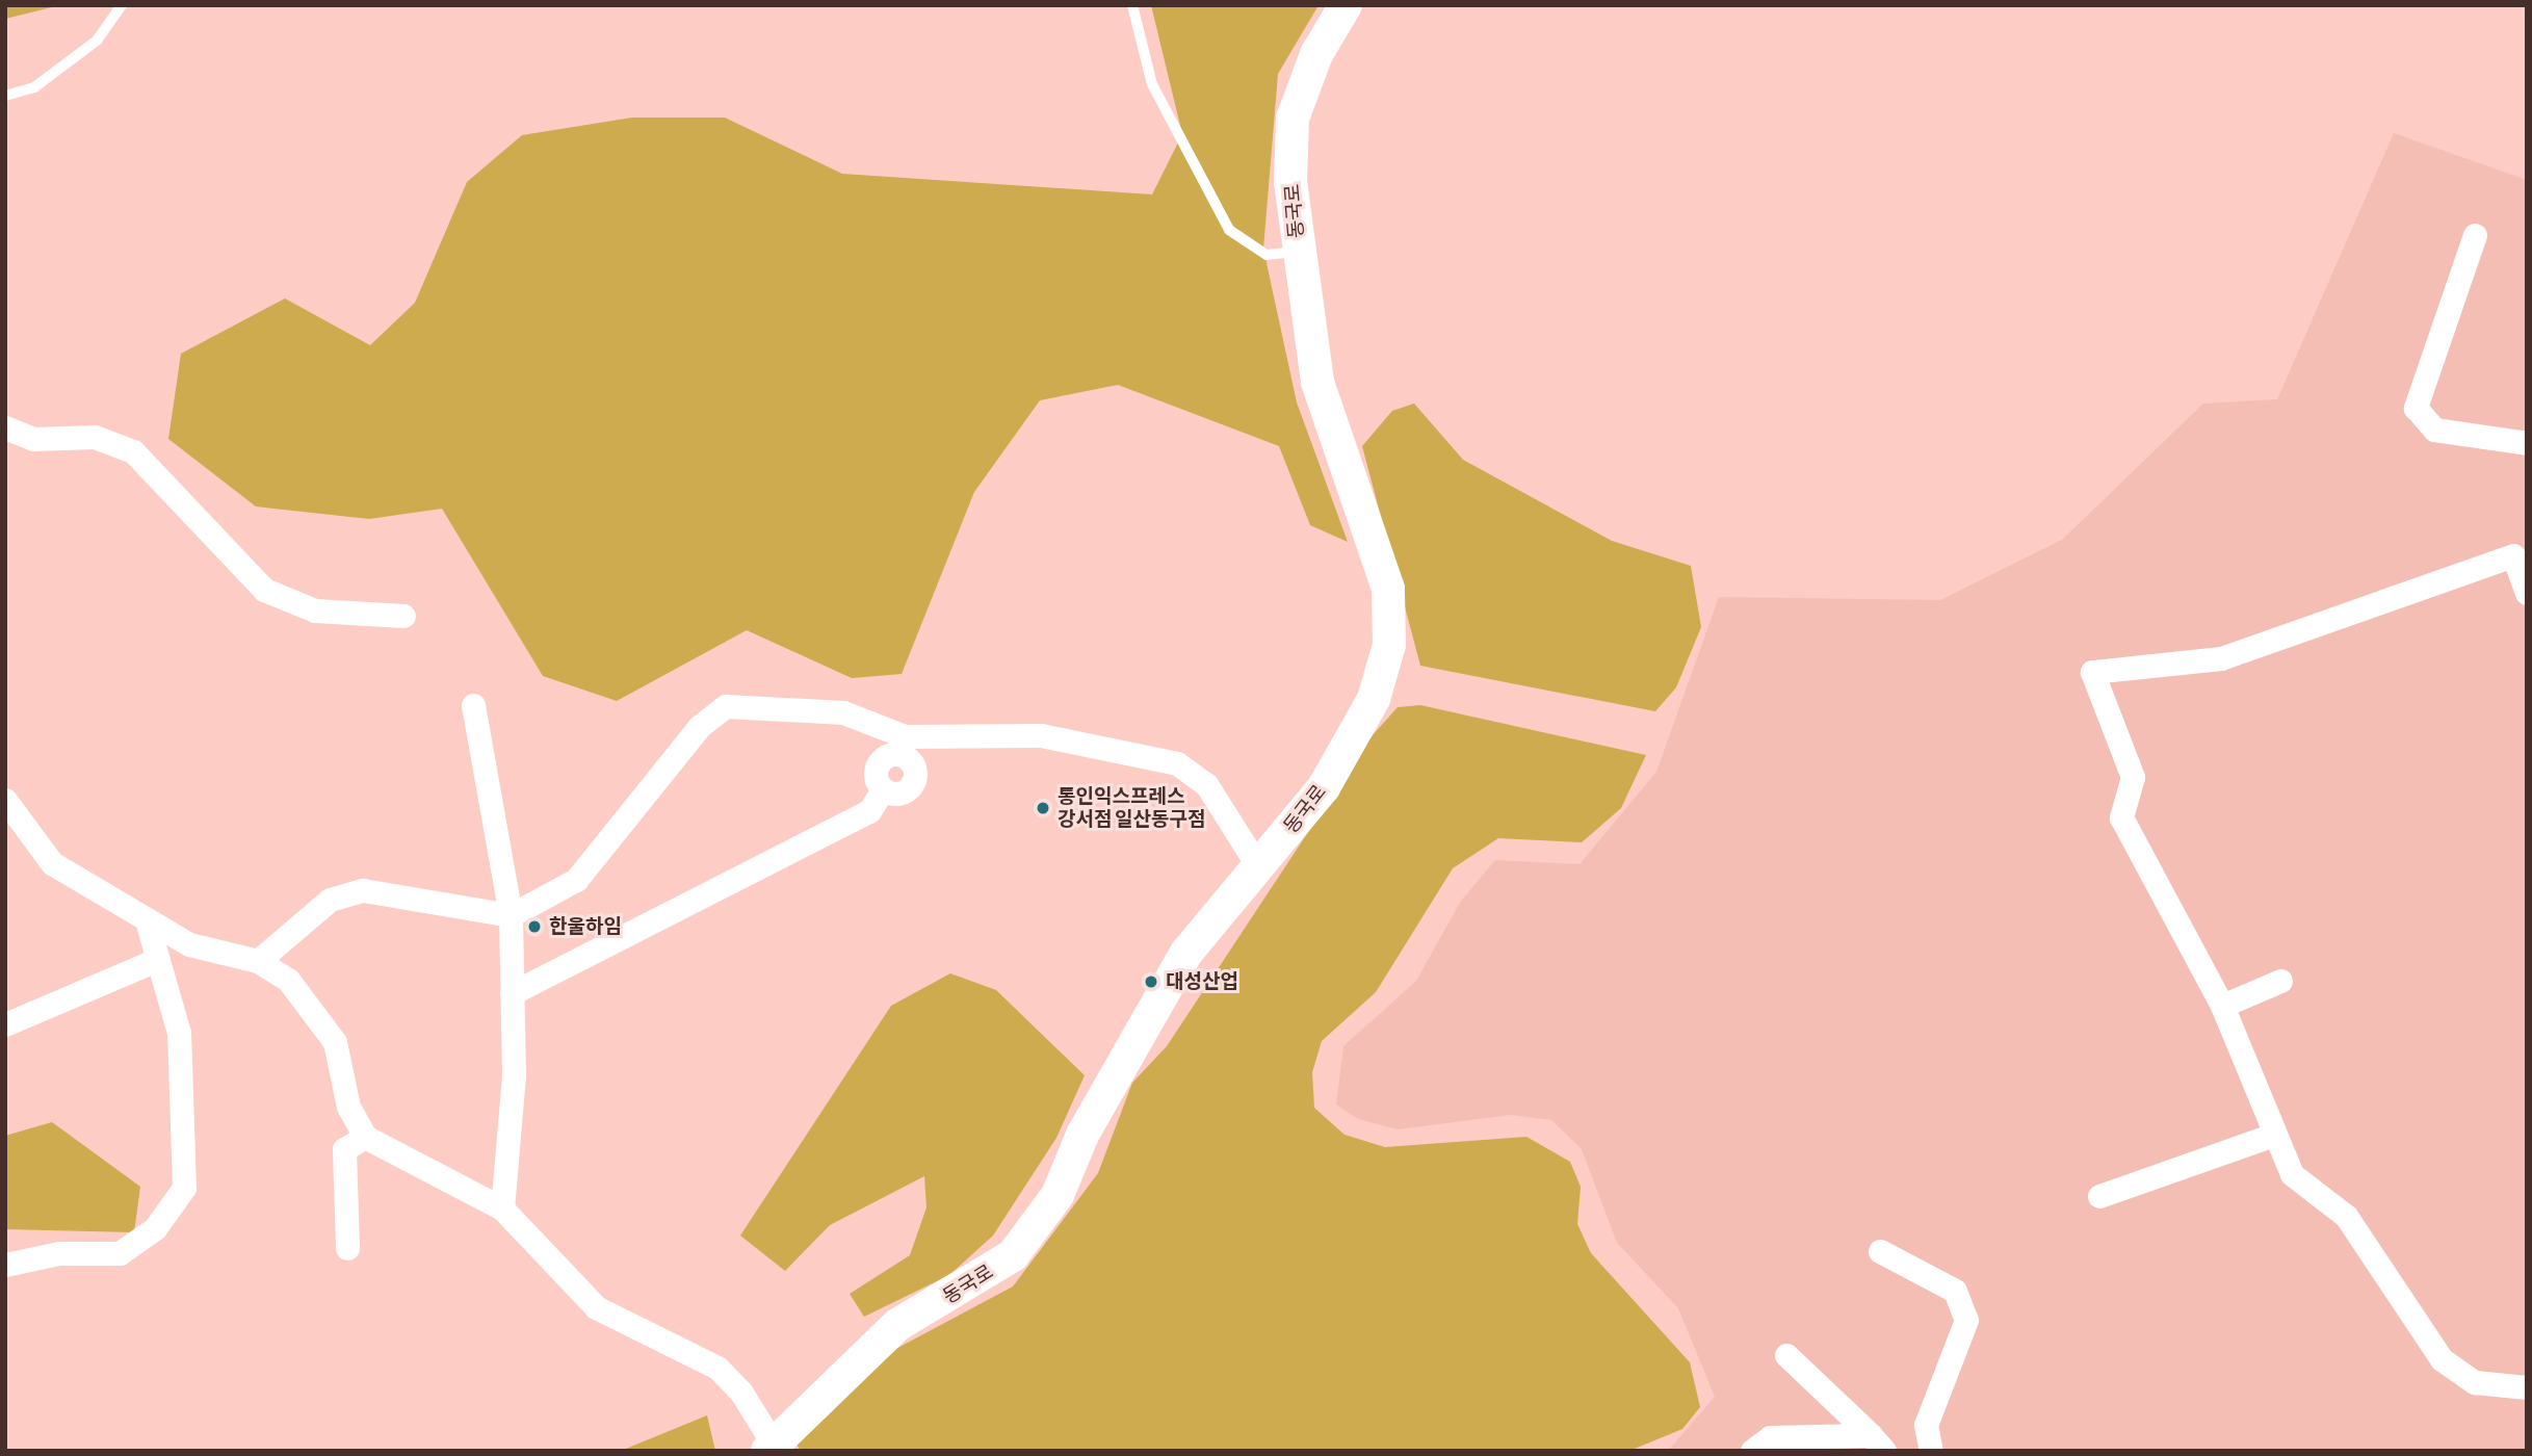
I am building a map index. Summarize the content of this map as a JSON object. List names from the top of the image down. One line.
{"streets":{"street":["동국로"]},"places":["통인익스프레스 강서점 일산동구점","한울하임","대성산업"]}
